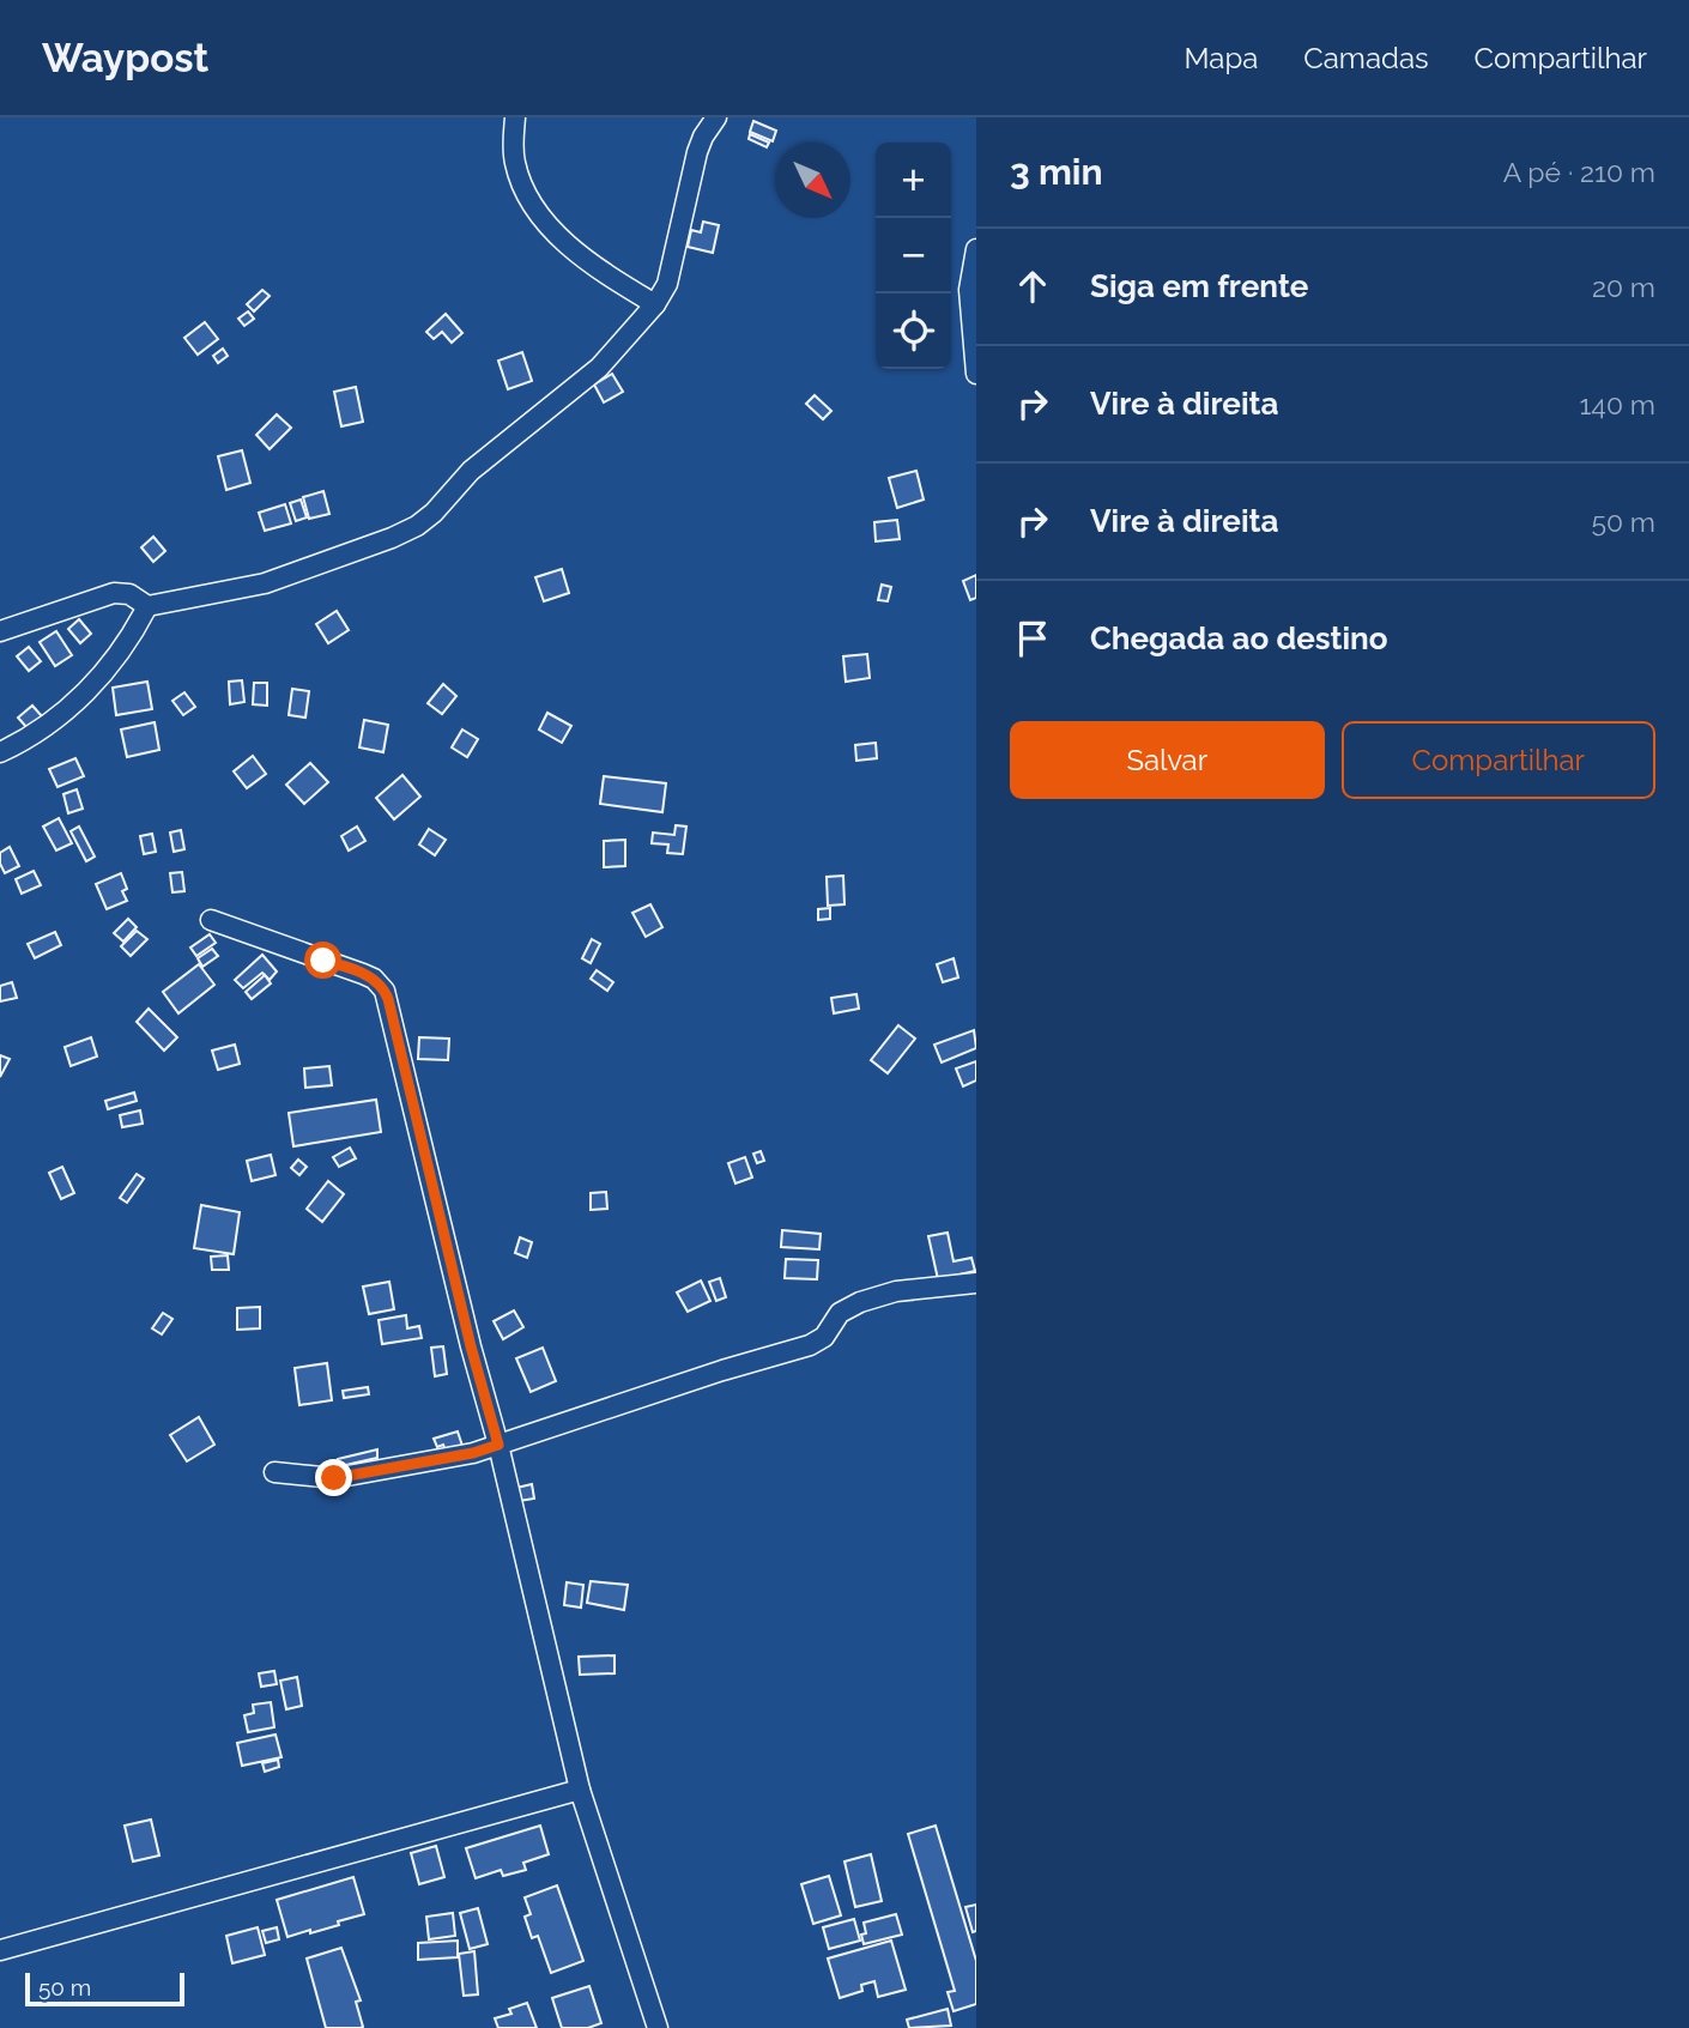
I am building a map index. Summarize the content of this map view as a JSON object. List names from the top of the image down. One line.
{"scale_bar":"50 m","north":"bottom right","page":{"header":"Waypost","nav":["Mapa","Camadas","Compartilhar"],"heading":["3 min","A pé · 210 m"],"map_buttons":["+","−"],"list":[["Siga em frente","20 m"],["Vire à direita","140 m"],["Vire à direita","50 m"],"Chegada ao destino"],"buttons":["Salvar","Compartilhar"],"scale":"50 m"}}
